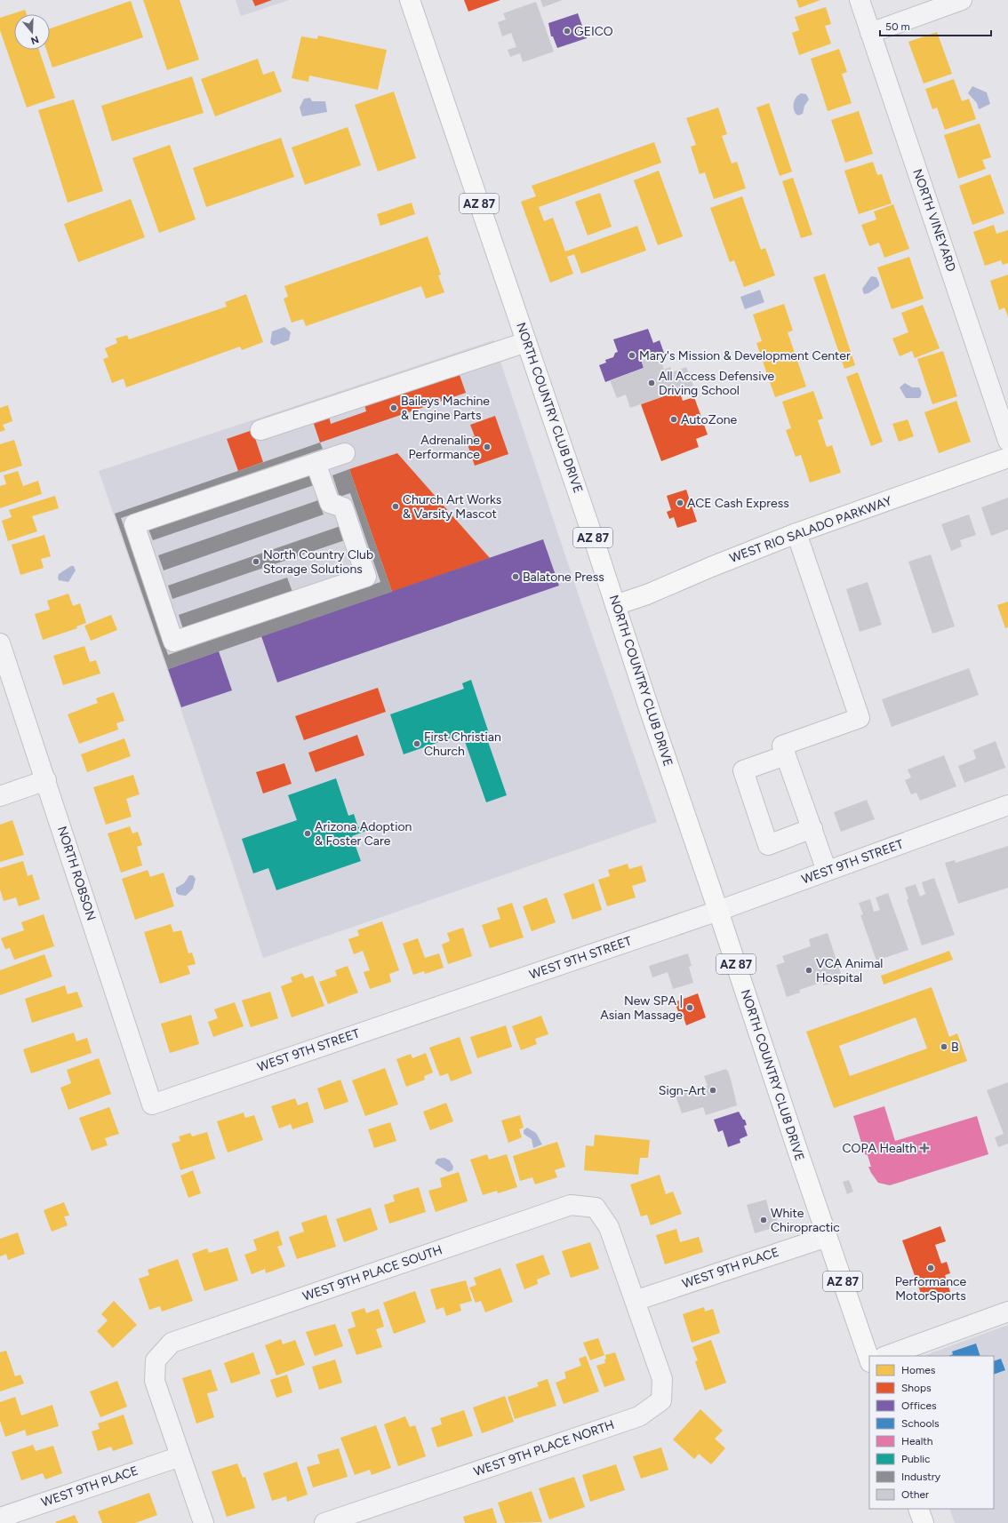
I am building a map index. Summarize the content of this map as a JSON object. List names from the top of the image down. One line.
{"streets":{"main road":["AZ 87","NORTH COUNTRY CLUB DRIVE","WEST RIO SALADO PARKWAY"],"street":["NORTH VINEYARD","WEST 9TH STREET","NORTH ROBSON","WEST 9TH PLACE","WEST 9TH PLACE SOUTH","WEST 9TH PLACE NORTH"]},"crossings":[["NORTH COUNTRY CLUB DRIVE","WEST RIO SALADO PARKWAY"],["NORTH COUNTRY CLUB DRIVE","WEST 9TH STREET"],["NORTH COUNTRY CLUB DRIVE","WEST 9TH PLACE"],["WEST 9TH STREET","NORTH ROBSON"],["WEST 9TH PLACE","WEST 9TH PLACE SOUTH"],["WEST 9TH PLACE","WEST 9TH PLACE NORTH"],["WEST 9TH PLACE SOUTH","WEST 9TH PLACE NORTH"]],"places":{"other":["GEICO","Mary's Mission & Development Center","All Access Defensive Driving School","Baileys Machine & Engine Parts","AutoZone","Adrenaline Performance","ACE Cash Express","Church Art Works & Varsity Mascot","North Country Club Storage Solutions","Balatone Press","First Christian Church","Arizona Adoption & Foster Care","VCA Animal Hospital","New SPA | Asian Massage","B","Sign-Art","White Chiropractic","Performance MotorSports"],"health":["COPA Health"]},"legend":["Homes","Shops","Offices","Schools","Health","Public","Industry","Other"],"scale_bar":"50 m","north":"bottom"}
